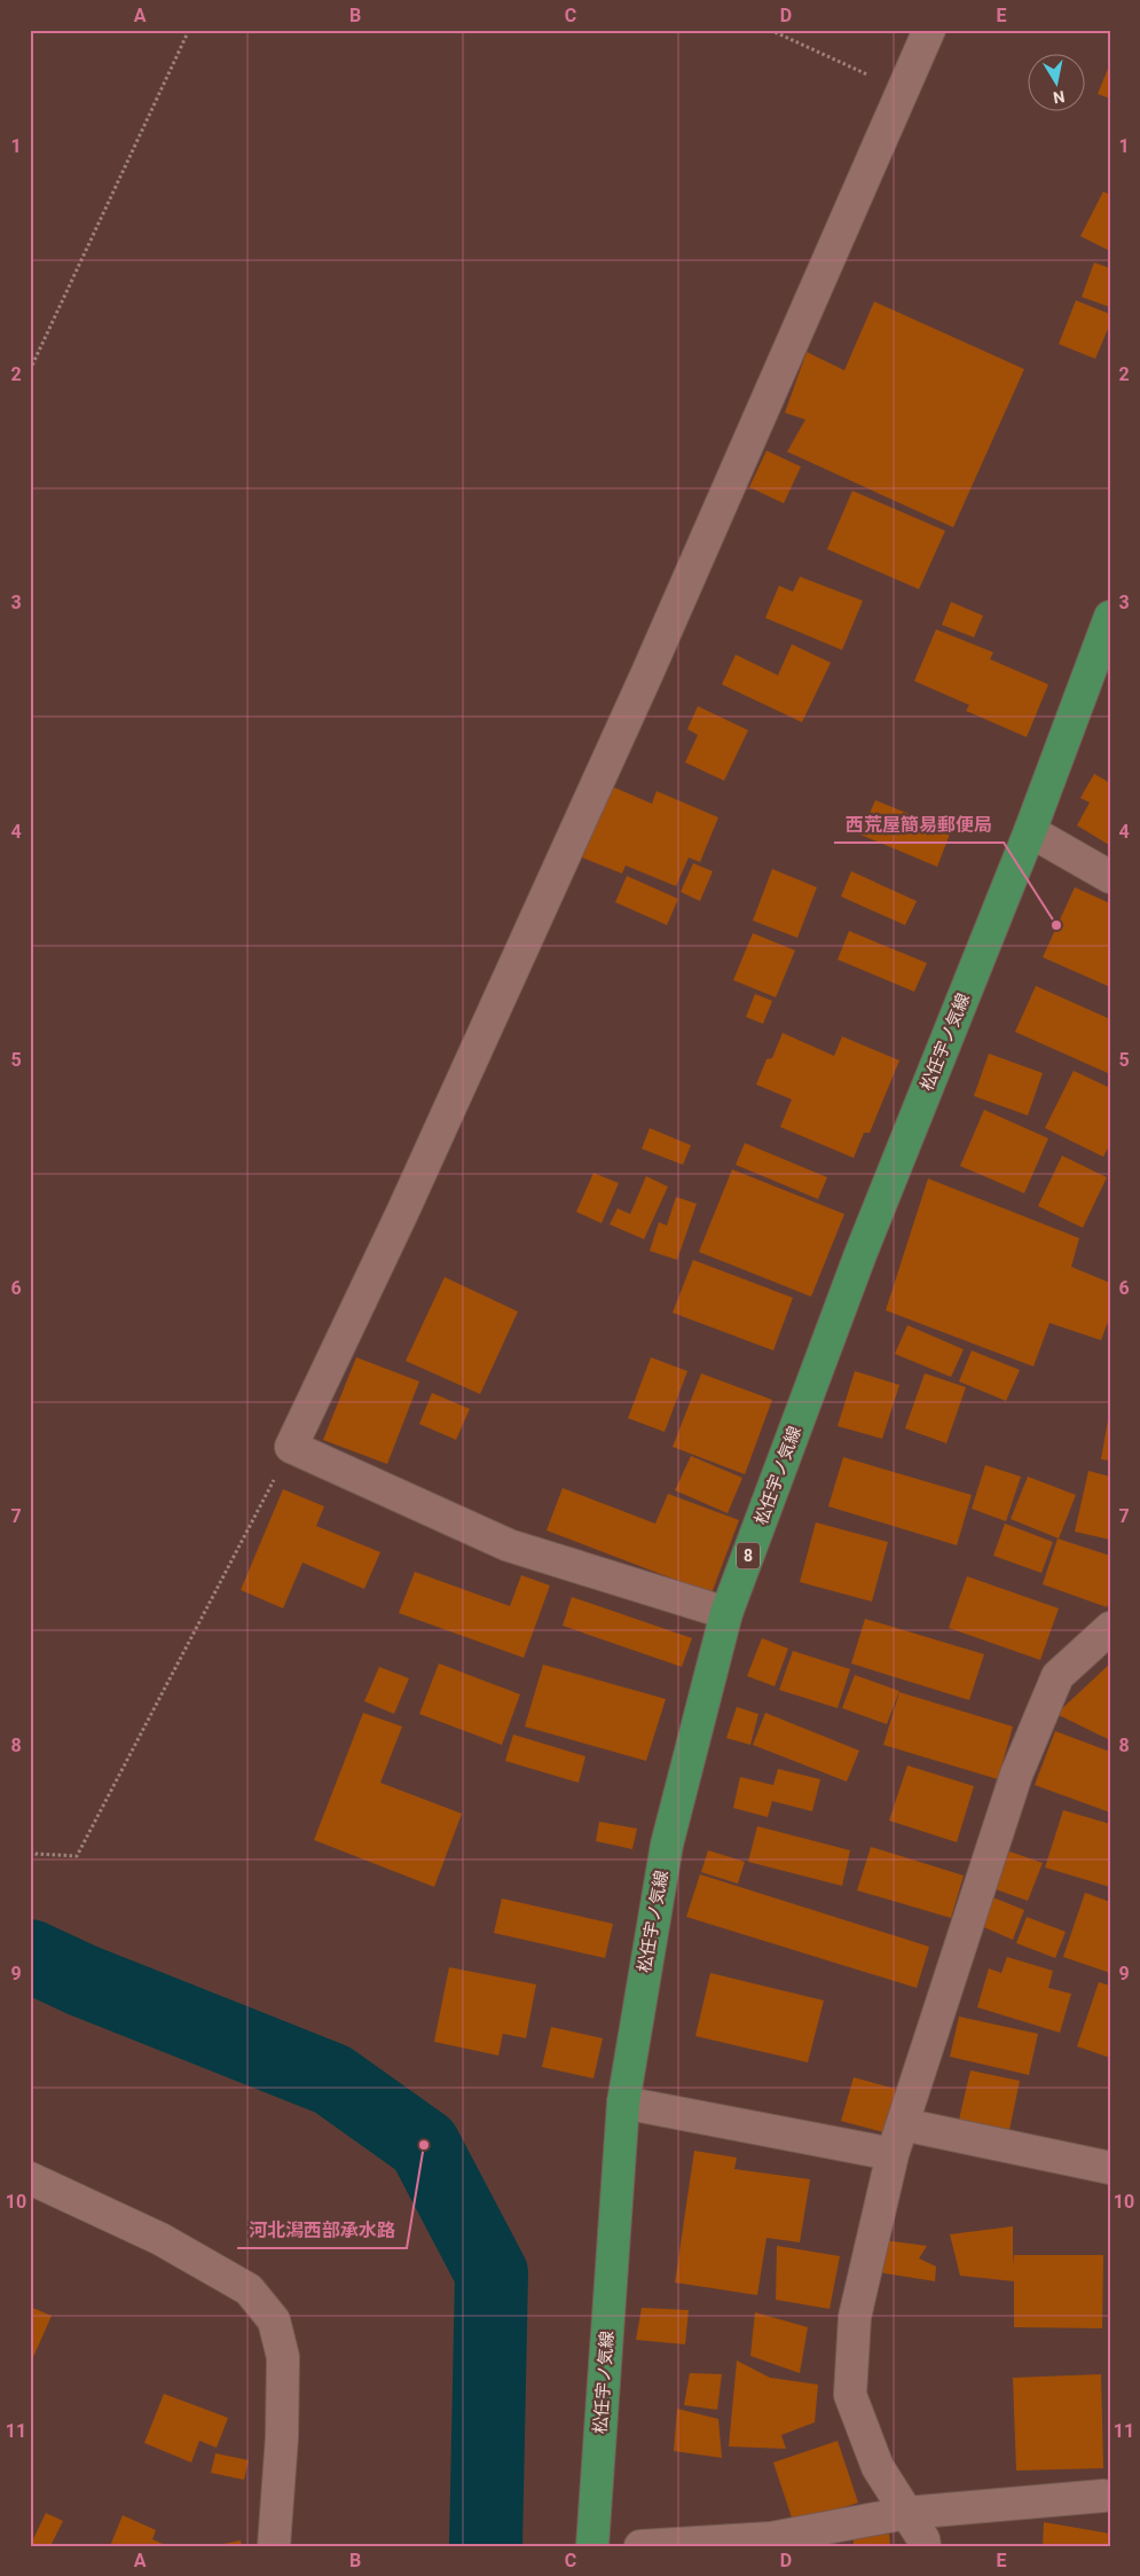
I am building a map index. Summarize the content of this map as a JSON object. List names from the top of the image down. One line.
{"streets":{"main road":["松任宇ノ気線","8"]},"places":["西荒屋簡易郵便局","河北潟西部承水路"],"north":"bottom","grid":{"columns":["A","B","C","D","E"],"rows":["1","2","3","4","5","6","7","8","9","10","11"]}}
